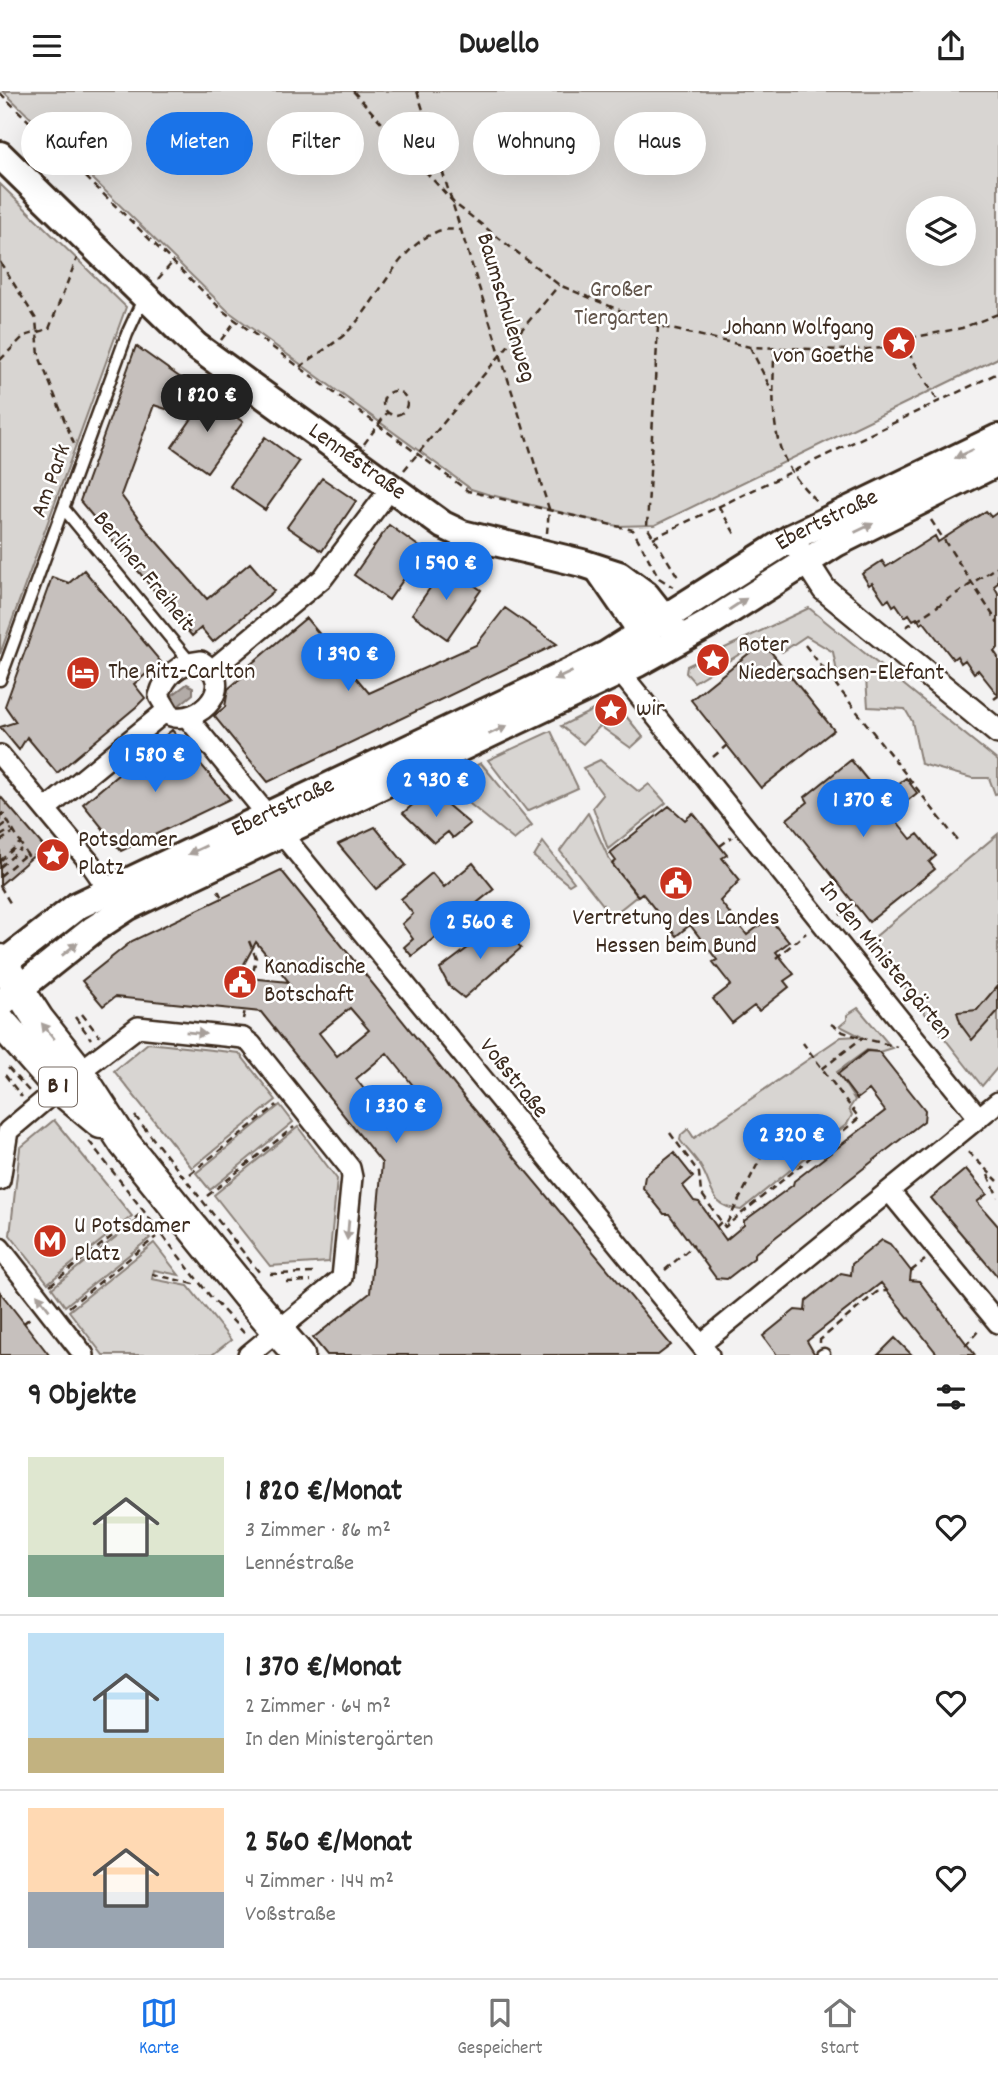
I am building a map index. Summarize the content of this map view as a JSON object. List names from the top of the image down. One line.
{"streets":{"main road":["Lennéstraße","Ebertstraße","B 1"],"street":["In den Ministergärten","Voßstraße"],"lane":["Am Park","Berliner Freiheit"],"path":["Baumschulenweg"]},"crossings":[["Lennéstraße","Am Park"],["Lennéstraße","Ebertstraße"],["Am Park","Berliner Freiheit"],["Ebertstraße","In den Ministergärten"],["Ebertstraße","Voßstraße"],["Berliner Freiheit","Voßstraße"]],"parks":["Großer Tiergarten"],"places":{"place":["Johann Wolfgang von Goethe","Roter Niedersachsen-Elefant","wir","Potsdamer Platz"],"hotel":["The Ritz-Carlton"],"public building":["Vertretung des Landes Hessen beim Bund","Kanadische Botschaft"],"metro station":["U Potsdamer Platz"]},"page":{"header":"Dwello","chip":["Kaufen","Mieten","Filter","Neu","Wohnung","Haus"],"price":["1 820 €","1 590 €","1 390 €","1 580 €","2 930 €","1 370 €","2 560 €","1 330 €","2 320 €"],"heading":"9 Objekte","list":[{"name":"1 820 €/Monat","note":"3 Zimmer · 86 m² · Lennéstraße"},{"name":"1 370 €/Monat","note":"2 Zimmer · 64 m² · In den Ministergärten"},{"name":"2 560 €/Monat","note":"4 Zimmer · 144 m² · Voßstraße"}],"tabs":["Karte","Gespeichert","Start"]}}
